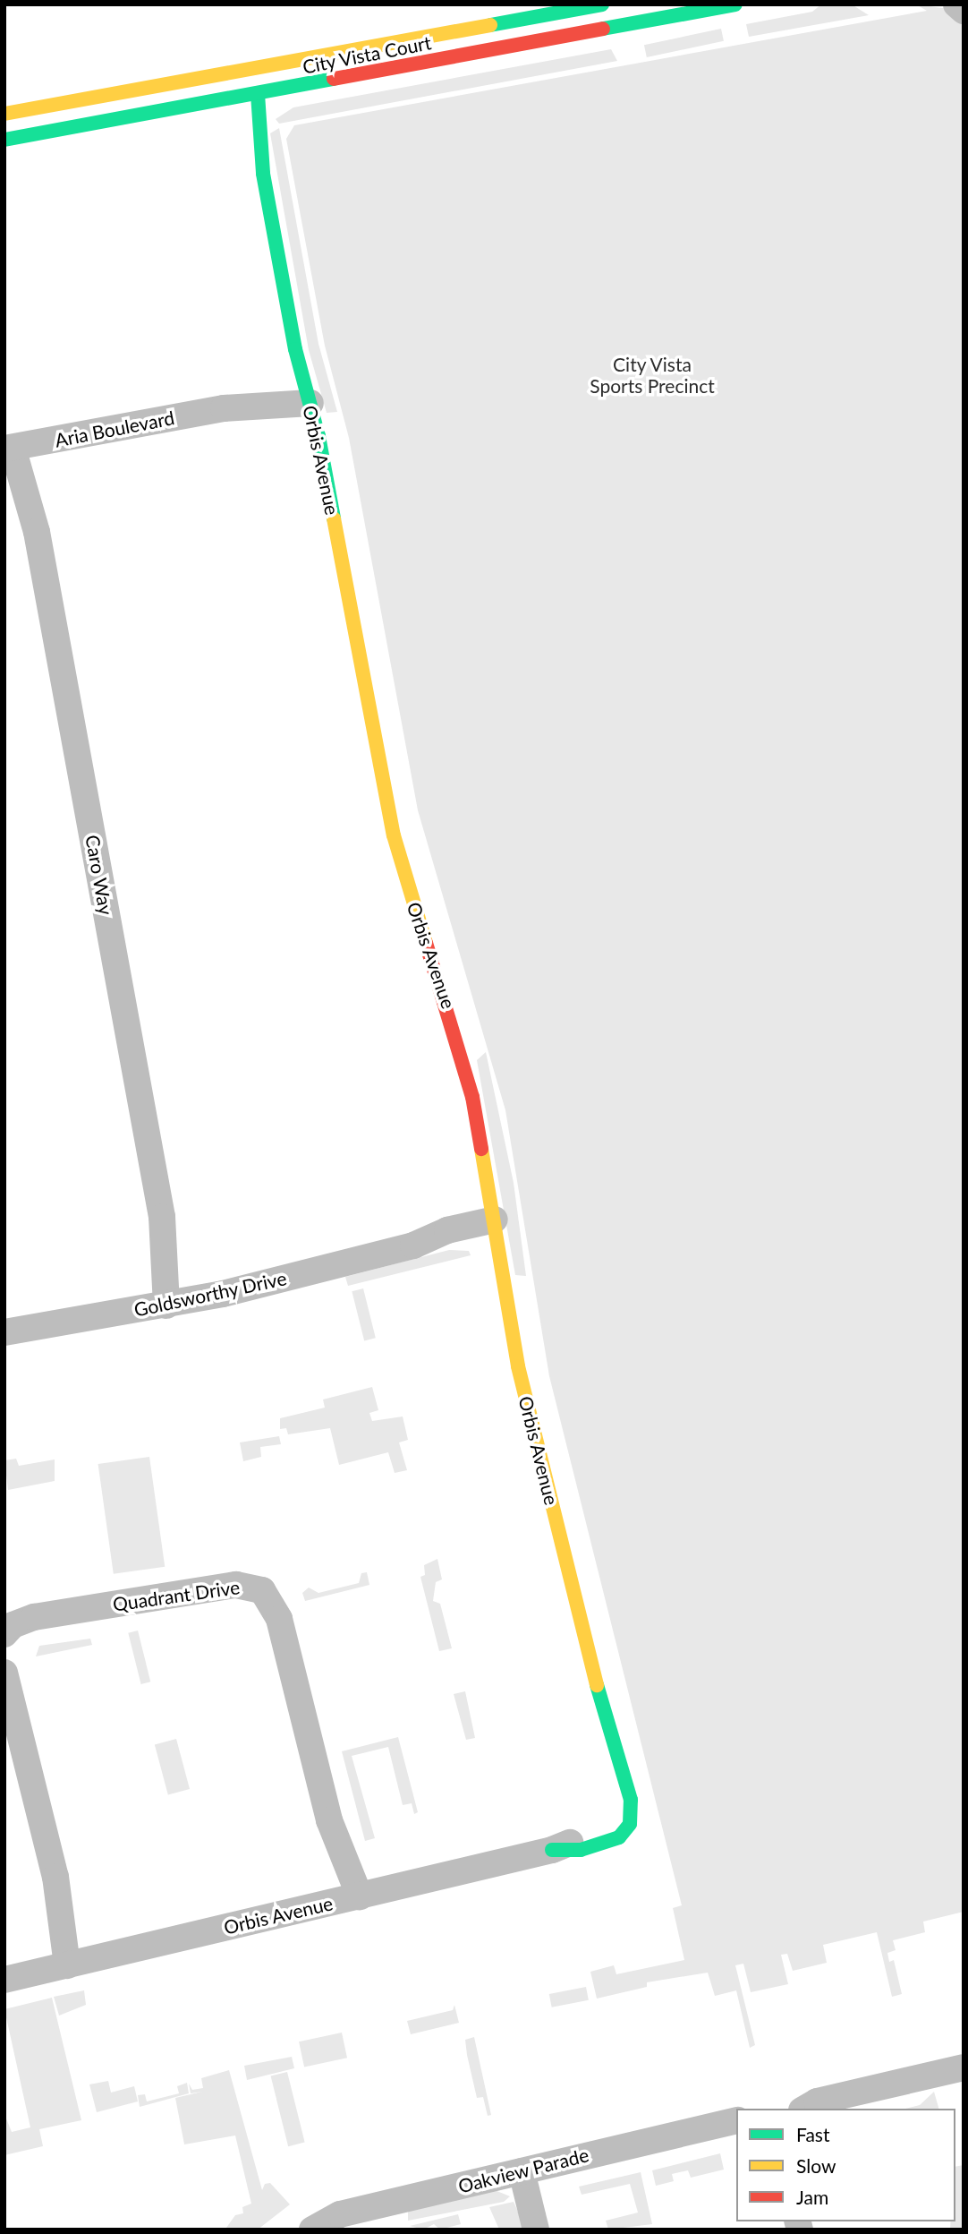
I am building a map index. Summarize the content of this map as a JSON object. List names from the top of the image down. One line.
{"streets":{"street":["City Vista Court","Aria Boulevard","Orbis Avenue","Caro Way","Goldsworthy Drive","Quadrant Drive","Oakview Parade"]},"crossings":[["City Vista Court","Orbis Avenue"],["Aria Boulevard","Orbis Avenue"],["Aria Boulevard","Caro Way"],["Orbis Avenue","Goldsworthy Drive"],["Orbis Avenue","Quadrant Drive"],["Caro Way","Goldsworthy Drive"]],"parks":["City Vista Sports Precinct"],"legend":["Fast","Slow","Jam"]}
